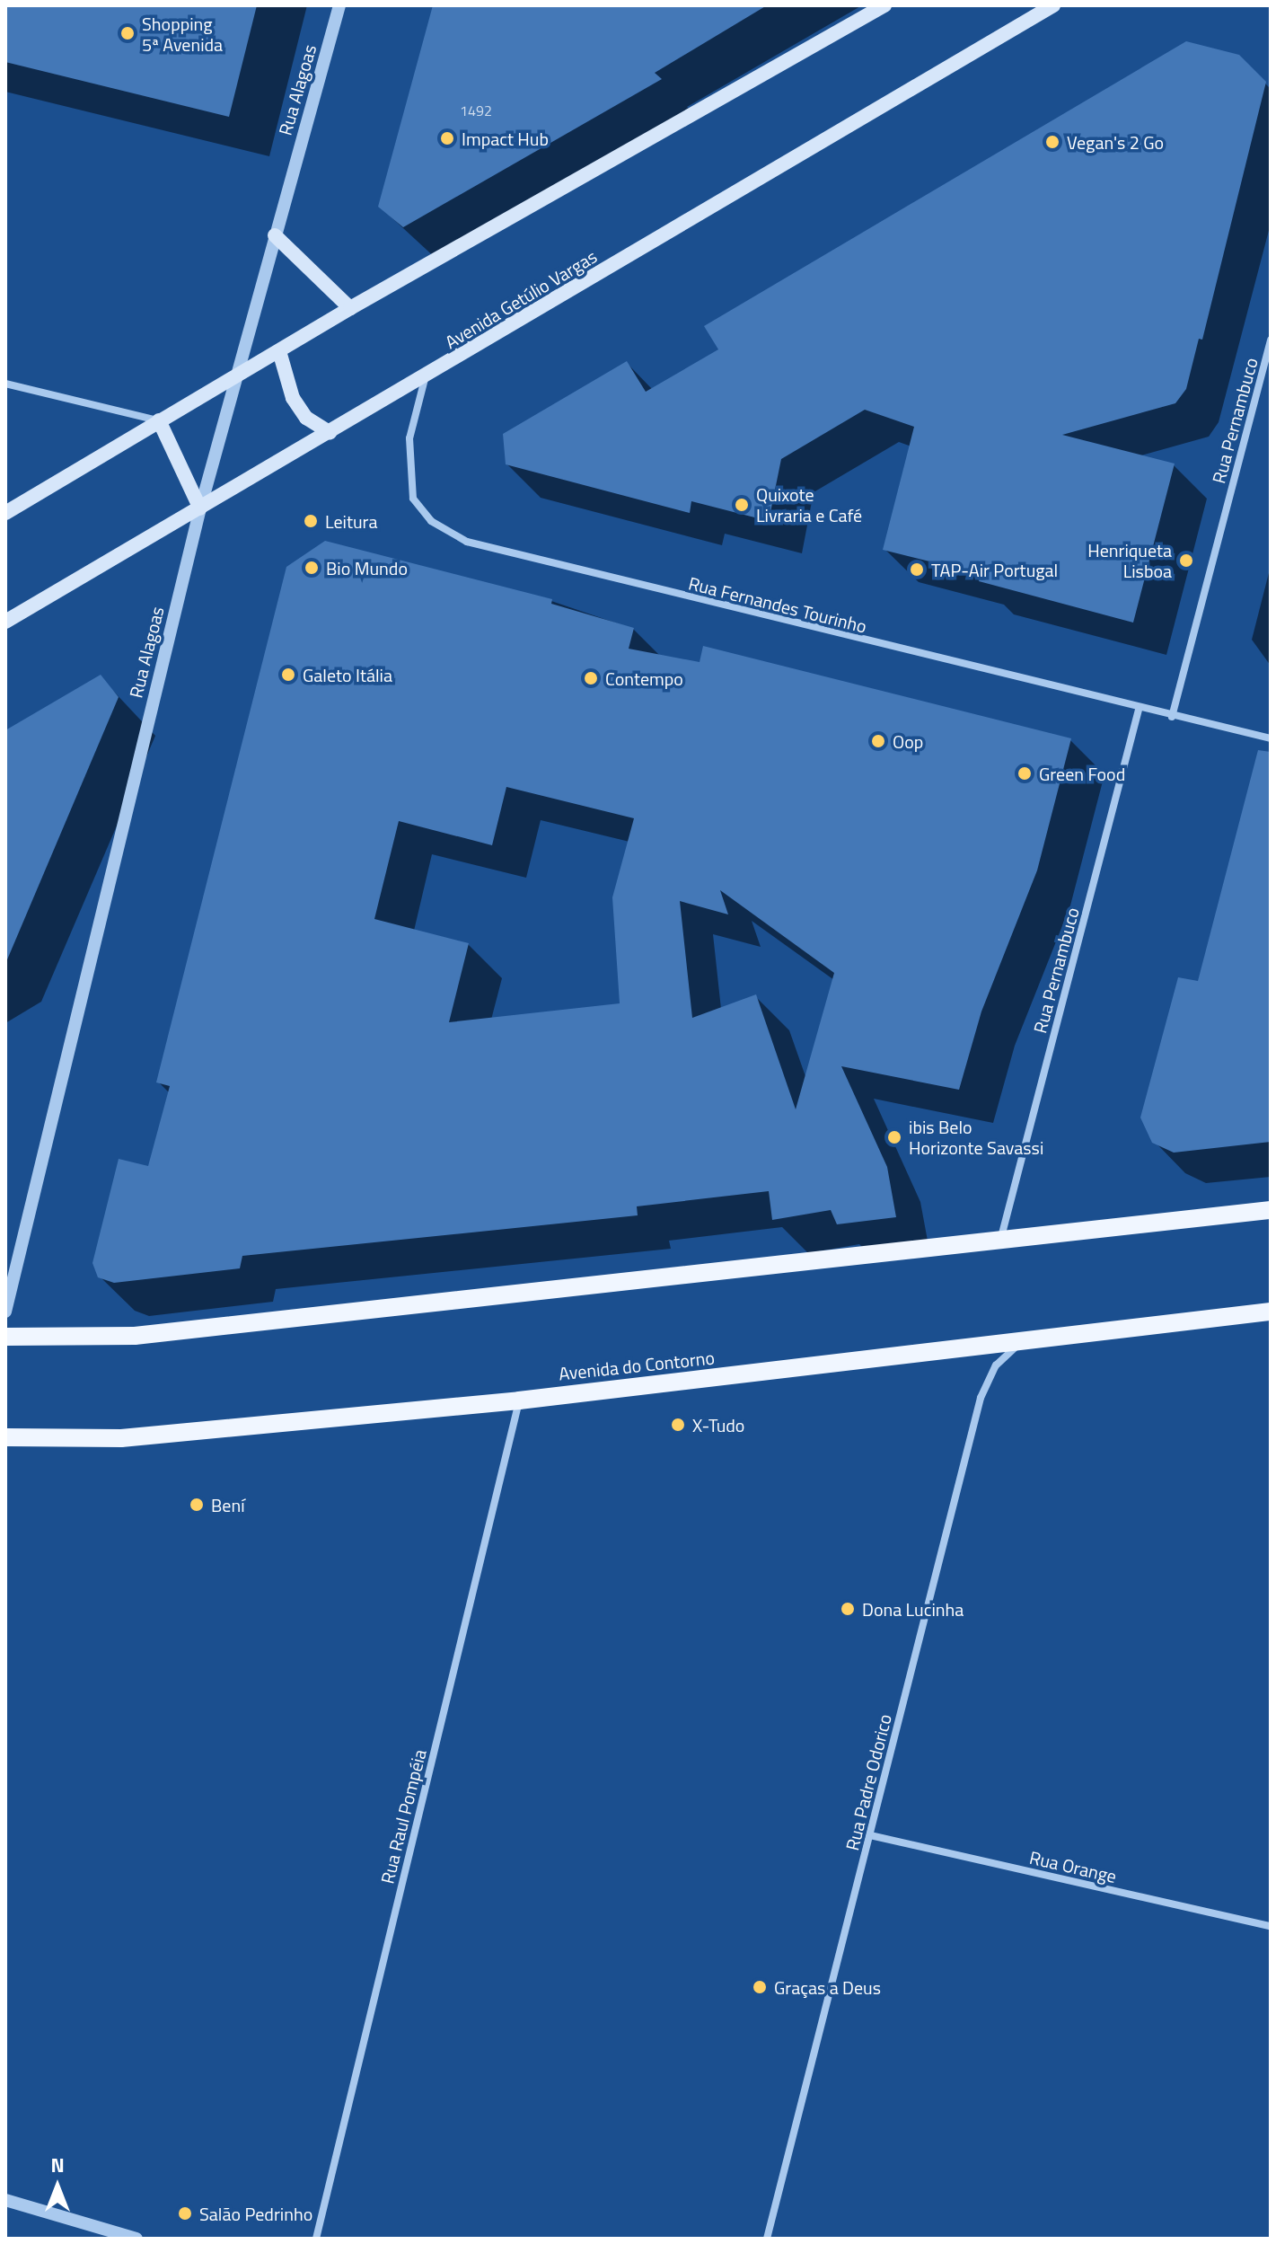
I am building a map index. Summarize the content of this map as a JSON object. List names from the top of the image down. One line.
{"streets":{"main road":["Avenida Getúlio Vargas","Avenida do Contorno"],"street":["Rua Alagoas","Rua Pernambuco","Rua Fernandes Tourinho","Rua Padre Odorico","Rua Raul Pompéia","Rua Orange"]},"crossings":[["Rua Alagoas","Avenida Getúlio Vargas"],["Avenida Getúlio Vargas","Rua Fernandes Tourinho"],["Rua Pernambuco","Rua Fernandes Tourinho"],["Avenida do Contorno","Rua Padre Odorico"],["Avenida do Contorno","Rua Raul Pompéia"],["Rua Padre Odorico","Rua Orange"]],"places":["Shopping 5ª Avenida","Impact Hub","Vegan's 2 Go","Quixote Livraria e Café","Leitura","Henriqueta Lisboa","Bio Mundo","TAP-Air Portugal","Galeto Itália","Contempo","Oop","Green Food","ibis Belo Horizonte Savassi","X-Tudo","Bení","Dona Lucinha","Graças a Deus","Salão Pedrinho"],"house_numbers":["1492"],"north":"top"}
